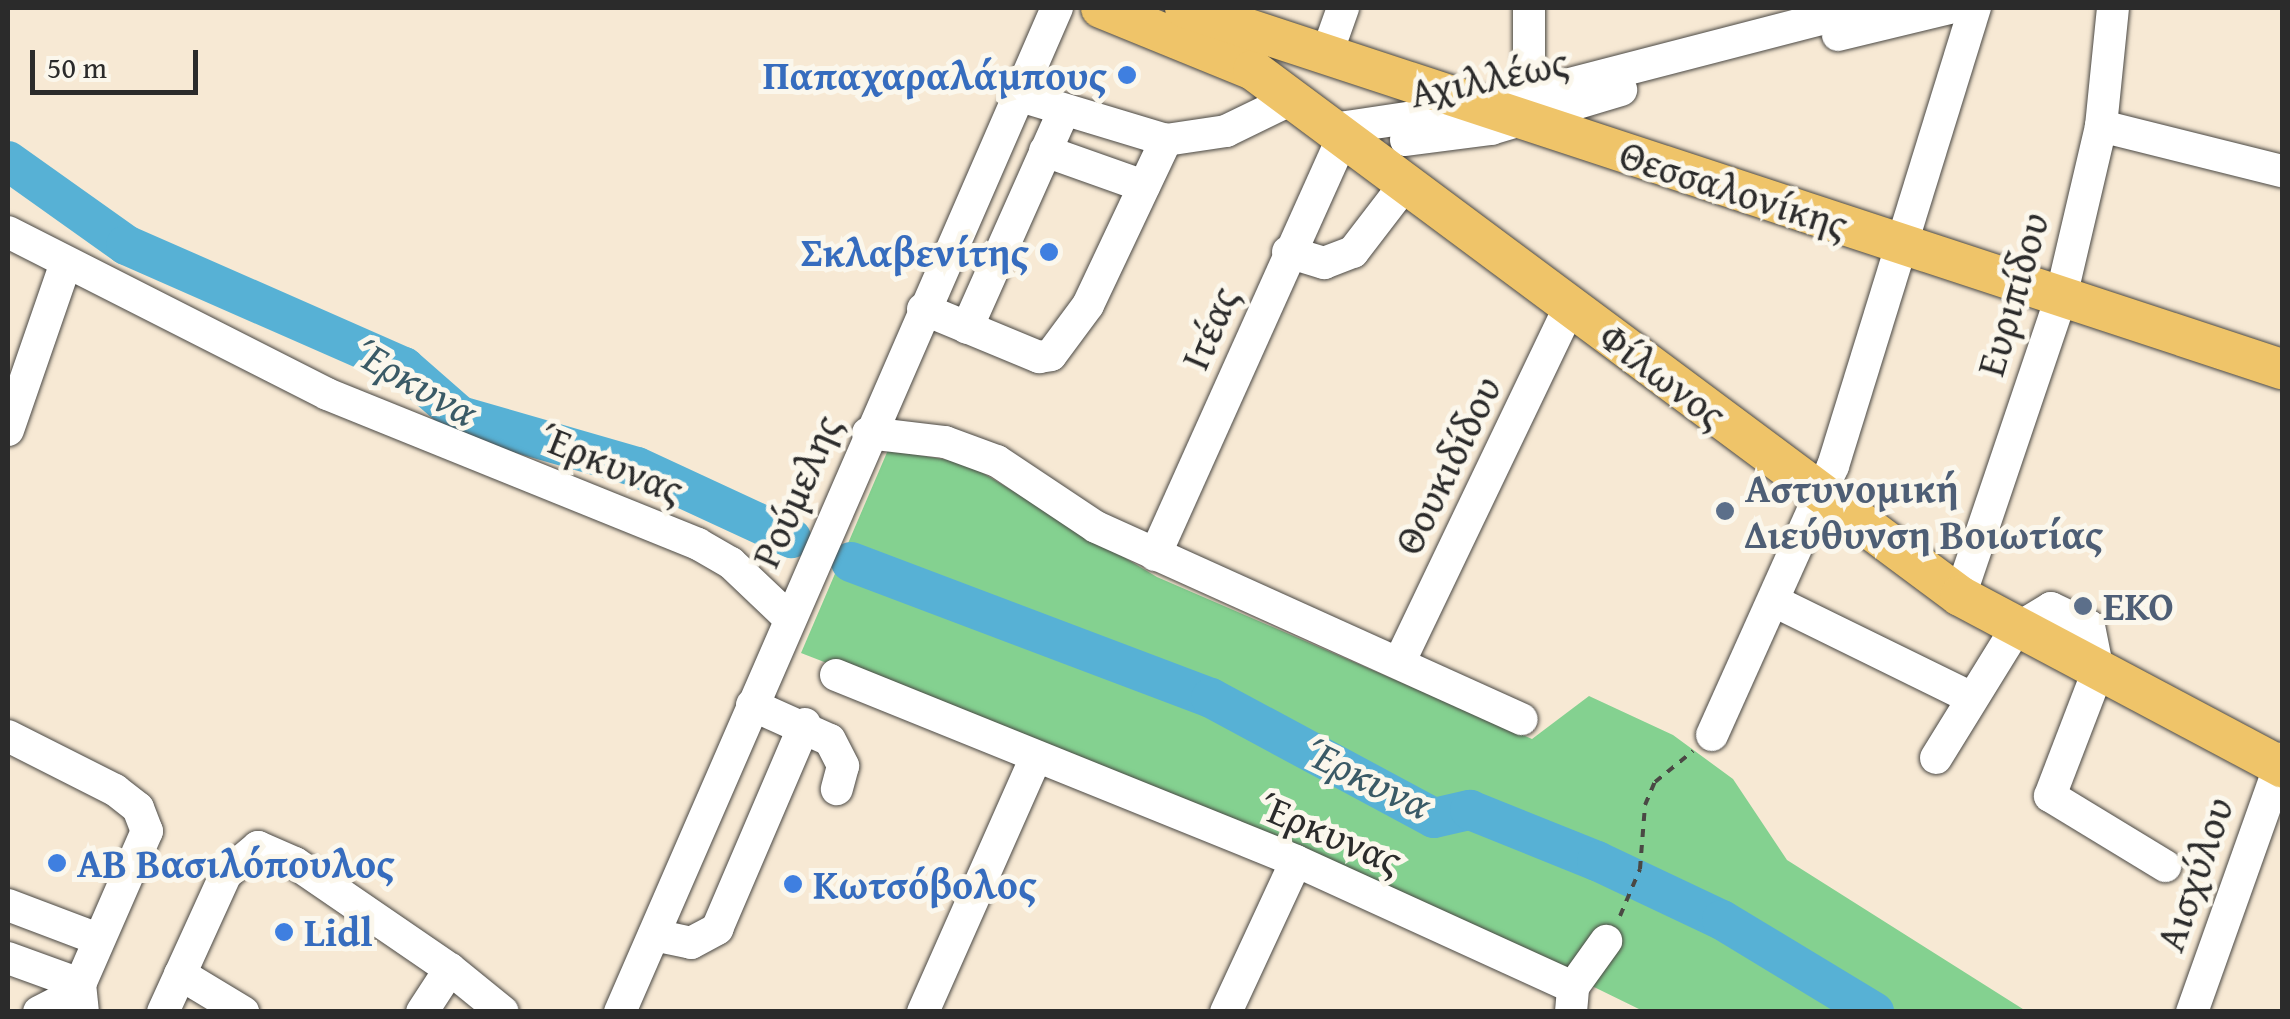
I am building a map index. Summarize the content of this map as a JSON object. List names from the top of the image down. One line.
{"streets":{"main road":["Θεσσαλονίκης","Φίλωνος"],"street":["Αχιλλέως","Ευριπίδου","Ιτέας","Έρκυνας","Θουκιδίδου","Ρούμελης","Αισχύλου"]},"crossings":[["Αχιλλέως","Θεσσαλονίκης"],["Αχιλλέως","Ιτέας"],["Αχιλλέως","Φίλωνος"],["Θεσσαλονίκης","Ευριπίδου"],["Ευριπίδου","Φίλωνος"],["Ιτέας","Φίλωνος"],["Φίλωνος","Θουκιδίδου"],["Φίλωνος","Αισχύλου"],["Έρκυνας","Ρούμελης"]],"water":["Έρκυνα"],"places":["Παπαχαραλάμπους","Σκλαβενίτης","Αστυνομική Διεύθυνση Βοιωτίας","EKO","ΑΒ Βασιλόπουλος","Κωτσόβολος","Lidl"],"scale_bar":"50 m"}
